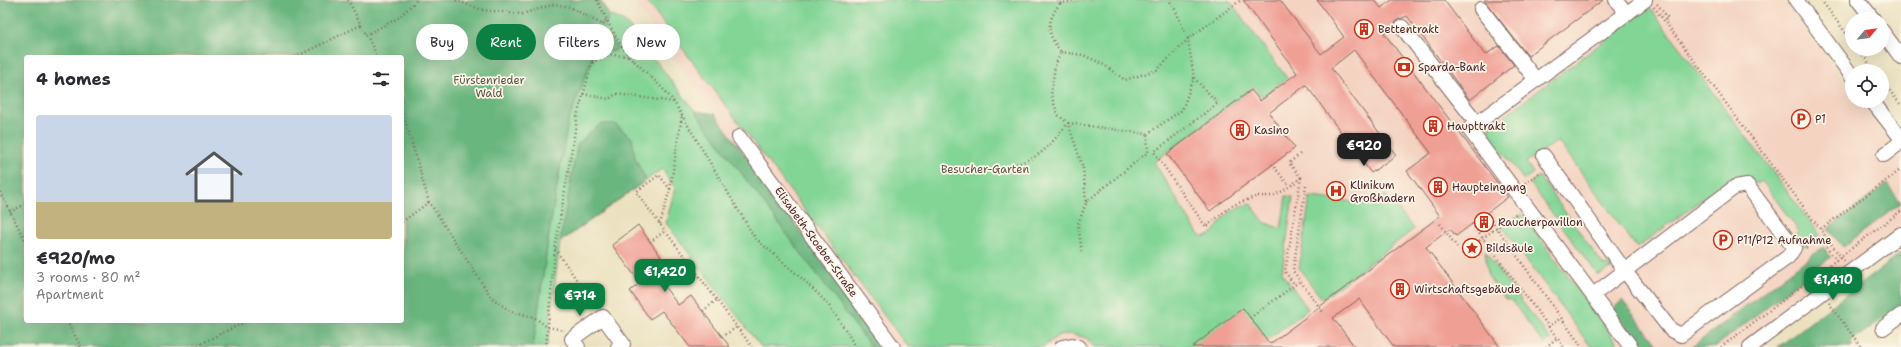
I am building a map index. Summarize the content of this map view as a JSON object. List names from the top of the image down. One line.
{"streets":{"street":["Elisabeth-Stoeber-Straße"]},"parks":["Fürstenrieder Wald","Besucher-Garten"],"places":{"building":["Bettentrakt","Haupttrakt","Kasino","Haupteingang","Raucherpavillon","Wirtschaftsgebäude"],"bank":["Sparda-Bank"],"parking":["P1","P11/P12 Aufnahme"],"hospital":["Klinikum Großhadern"],"place":["Bildsäule"]},"north":"top right","page":{"chip":["Buy","Rent","Filters","New"],"heading":"4 homes","list":[{"name":"€920/mo","note":"3 rooms · 80 m² · Apartment"}],"price":["€920","€1,420","€1,410","€714"]}}
